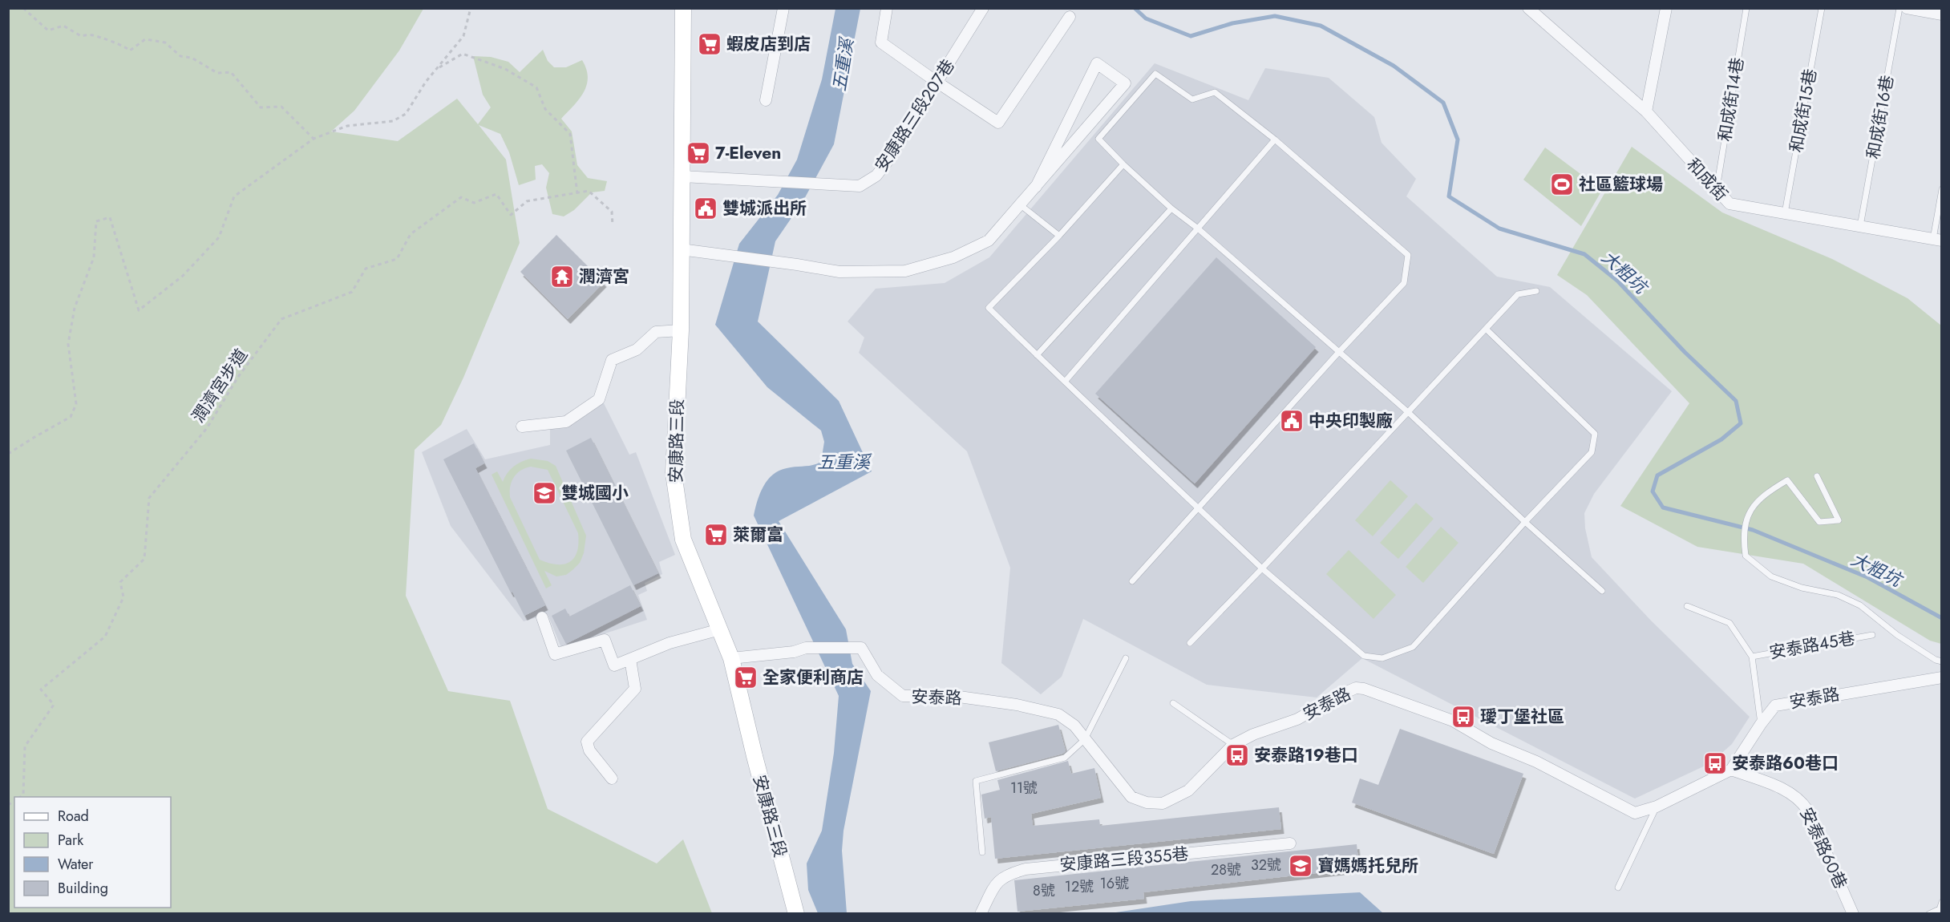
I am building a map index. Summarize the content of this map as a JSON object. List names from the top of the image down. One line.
{"streets":{"main road":["安康路三段"],"street":["安康路三段207巷","和成街","安泰路","安泰路60巷","安康路三段355巷"],"lane":["和成街14巷","和成街15巷","和成街16巷","安泰路45巷"],"path":["潤濟宮步道"]},"crossings":[["和成街14巷","和成街"],["和成街15巷","和成街"],["安康路三段207巷","安康路三段"],["和成街16巷","和成街"],["安康路三段","安泰路"],["安泰路45巷","安泰路"],["安泰路","安泰路60巷"]],"water":["五重溪","大粗坑"],"places":{"supermarket":["蝦皮店到店","7-Eleven","萊爾富","全家便利商店"],"sports":["社區籃球場"],"public building":["雙城派出所","中央印製廠"],"temple":["潤濟宮"],"school or university":["雙城國小","寶媽媽托兒所"],"bus stop":["璦丁堡社區","安泰路19巷口","安泰路60巷口"]},"house_numbers":["11號","32號","28號","16號","12號","8號"],"legend":["Road","Park","Water","Building"]}
